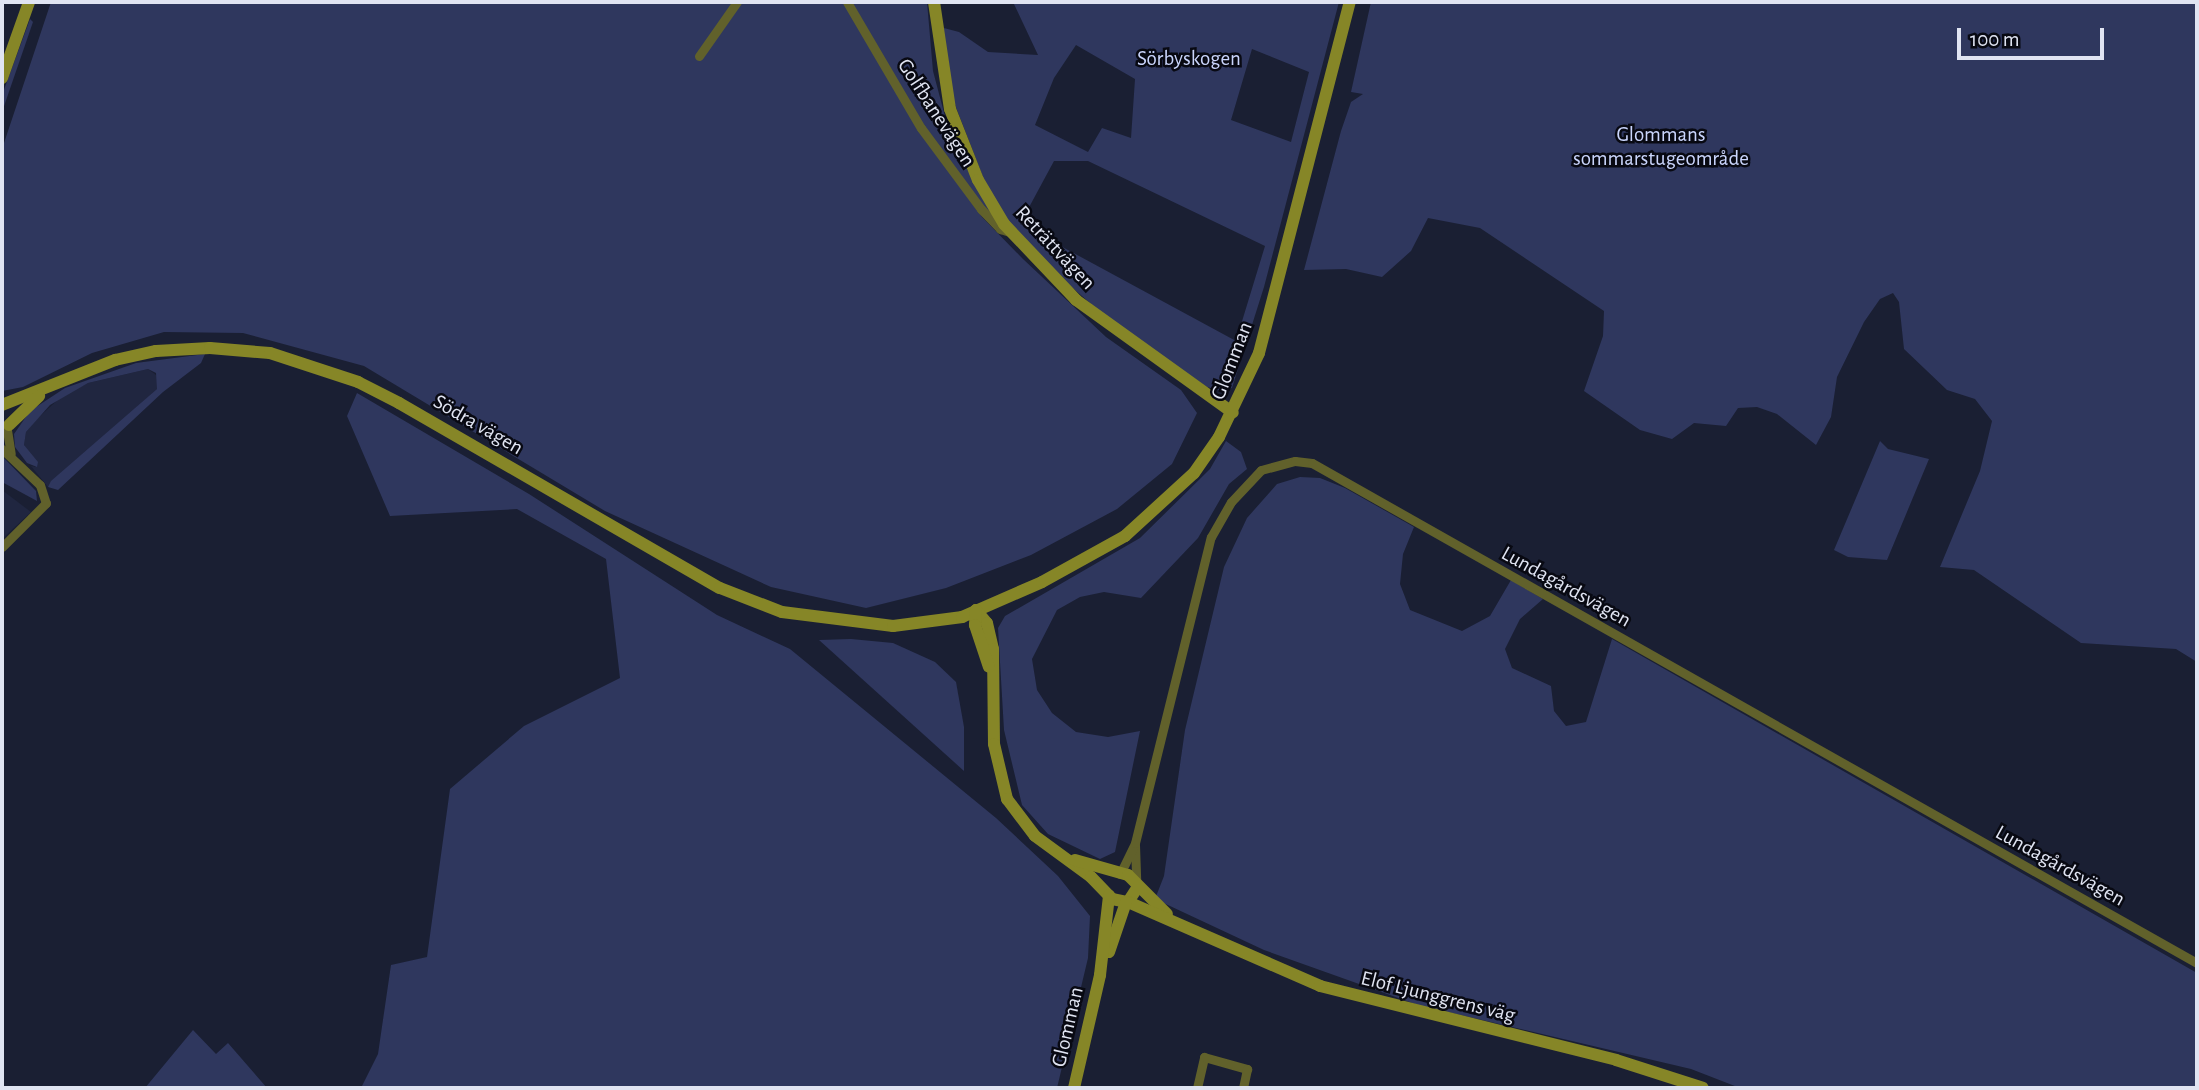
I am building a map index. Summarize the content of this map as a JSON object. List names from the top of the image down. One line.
{"streets":{"street":["Golfbanevägen","Reträttvägen","Glomman","Södra vägen","Lundagårdsvägen","Elof Ljunggrens väg"]},"crossings":[["Golfbanevägen","Reträttvägen"],["Reträttvägen","Glomman"],["Glomman","Södra vägen"],["Glomman","Lundagårdsvägen"],["Glomman","Elof Ljunggrens väg"],["Lundagårdsvägen","Elof Ljunggrens väg"]],"parks":["Sörbyskogen","Glommans sommarstugeområde"],"scale_bar":"100 m"}
